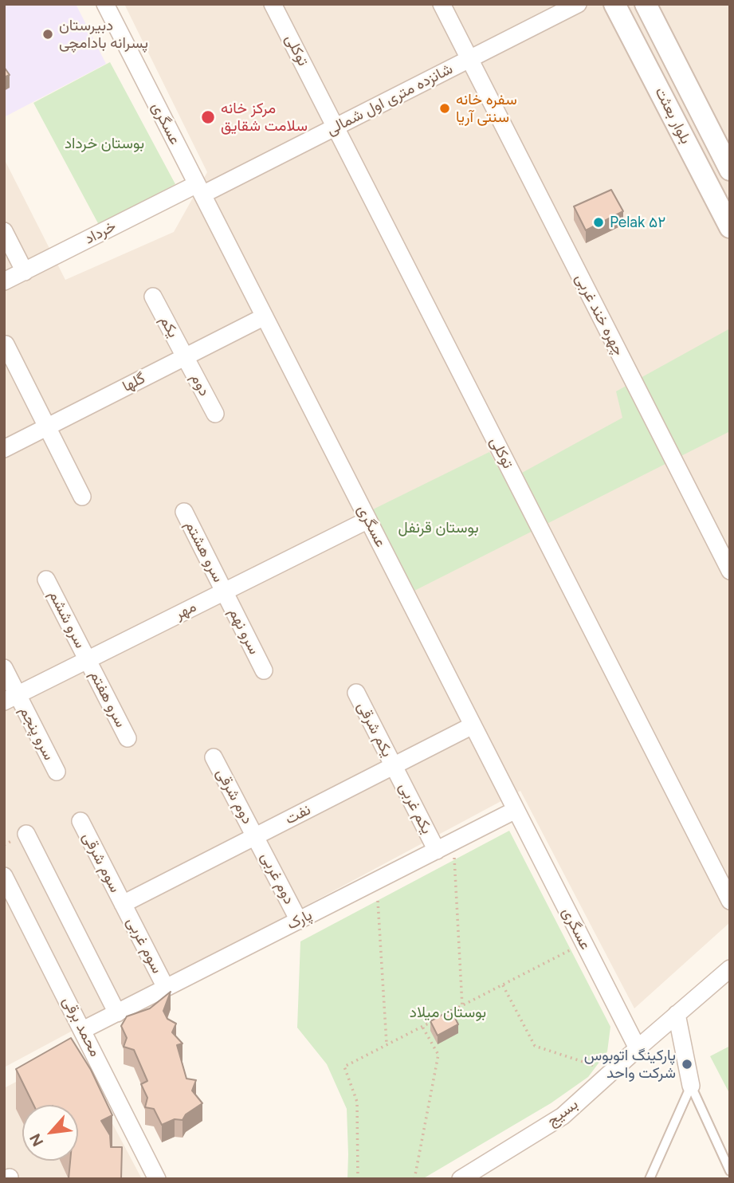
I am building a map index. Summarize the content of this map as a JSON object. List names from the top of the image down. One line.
{"streets":{"street":["توکلی","شانزده متری اول شمالی","بلوار بعثت","عسگری","خرداد","چهره خند غربی","یکم","گلها","دوم","سرو هشتم","مهر","سرو ششم","سرو نهم","سرو هفتم","یکم شرقی","سرو پنجم","دوم شرقی","یکم غربی","نفت","سوم شرقی","دوم غربی","پارک","سوم غربی","محمد برقی","بسیج"]},"crossings":[["توکلی","شانزده متری اول شمالی"],["شانزده متری اول شمالی","عسگری"],["شانزده متری اول شمالی","خرداد"],["شانزده متری اول شمالی","چهره خند غربی"],["عسگری","خرداد"],["عسگری","گلها"],["عسگری","مهر"],["عسگری","نفت"],["عسگری","پارک"],["عسگری","بسیج"],["یکم","گلها"],["یکم","دوم"],["گلها","دوم"],["سرو هشتم","مهر"],["سرو هشتم","سرو نهم"],["مهر","سرو ششم"],["مهر","سرو نهم"],["مهر","سرو هفتم"],["مهر","سرو پنجم"],["سرو ششم","سرو هفتم"],["یکم شرقی","یکم غربی"],["یکم شرقی","نفت"],["دوم شرقی","نفت"],["دوم شرقی","دوم غربی"],["یکم غربی","نفت"],["یکم غربی","پارک"],["نفت","سوم شرقی"],["نفت","دوم غربی"],["نفت","سوم غربی"],["سوم شرقی","سوم غربی"],["دوم غربی","پارک"],["پارک","سوم غربی"],["پارک","محمد برقی"]],"parks":["بوستان خرداد","بوستان قرنفل","بوستان میلاد"],"places":["دبیرستان پسرانه بادامچی","سفره خانه سنتی آریا","مرکز خانه سلامت شقایق","Pelak ۵۲","پارکینگ اتوبوس شرکت واحد"],"north":"bottom left"}
